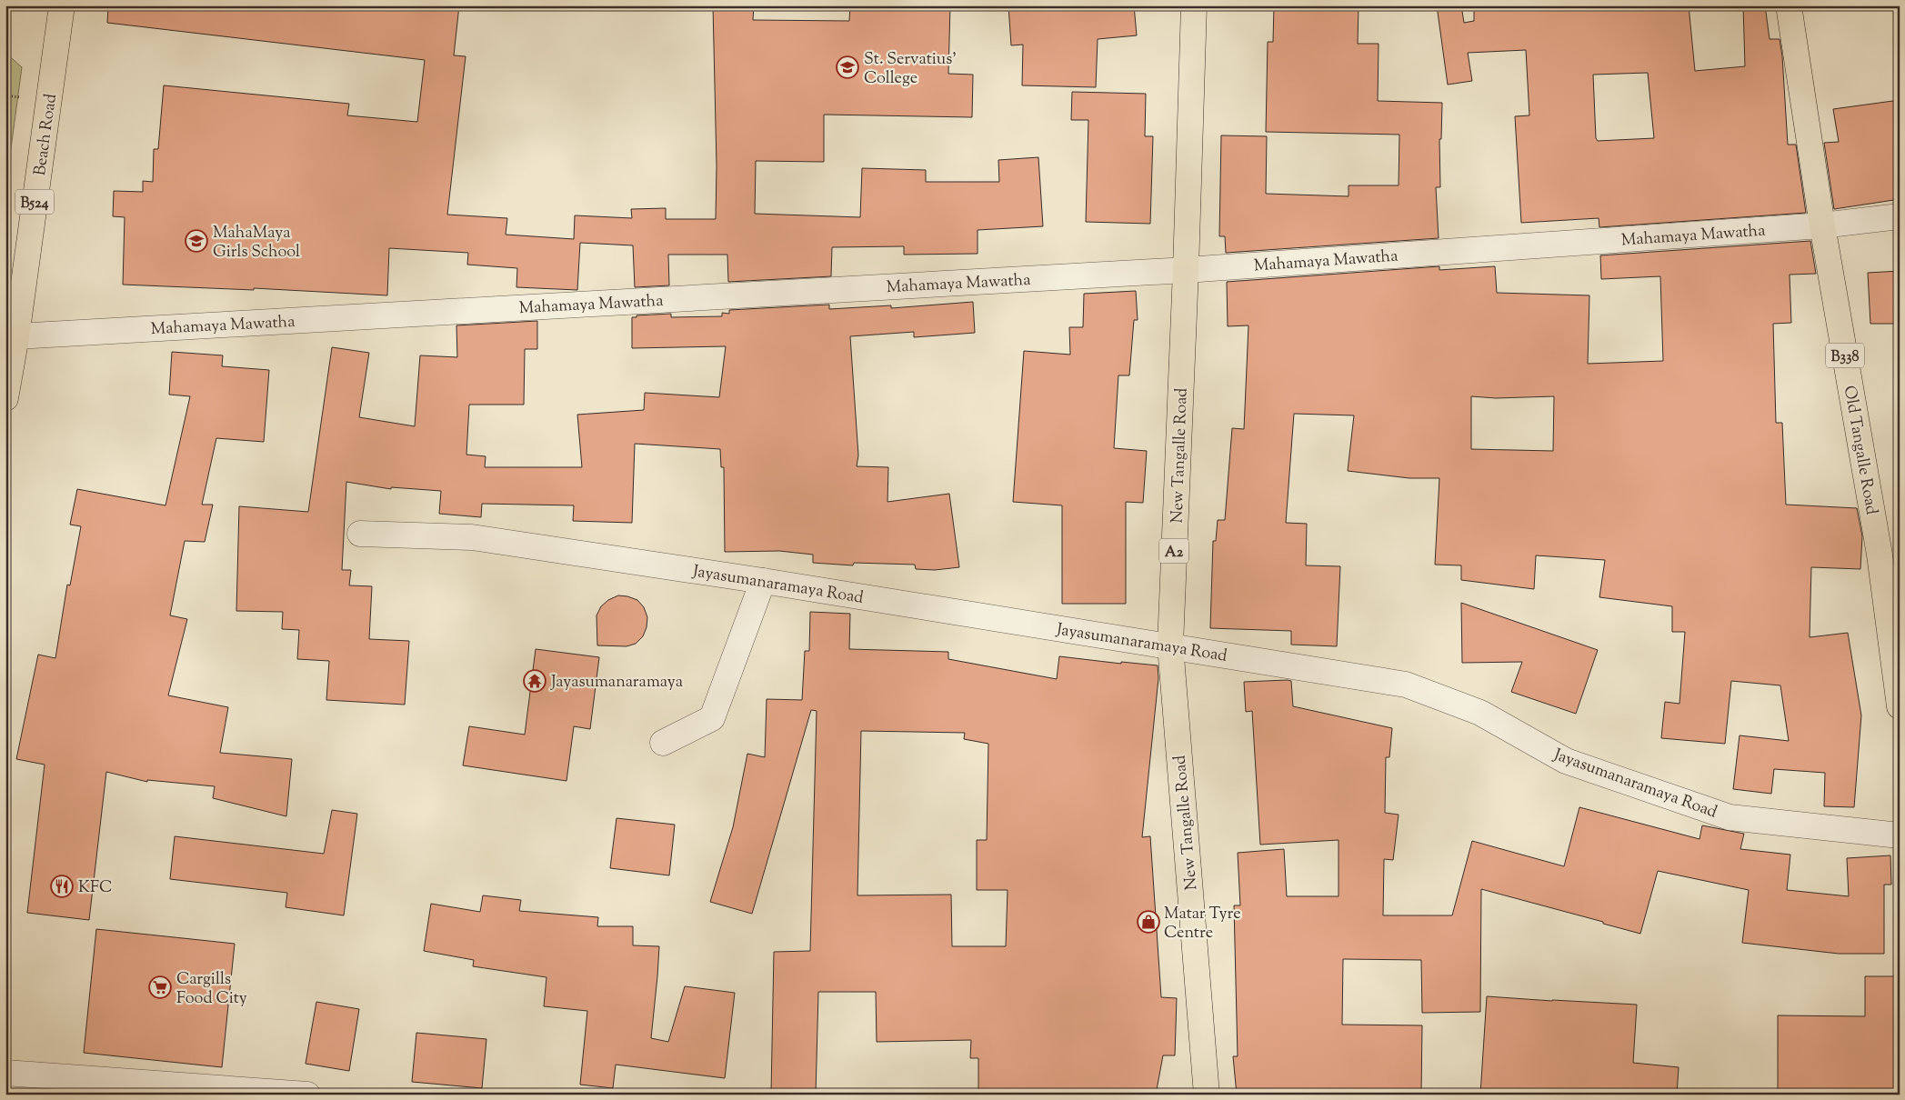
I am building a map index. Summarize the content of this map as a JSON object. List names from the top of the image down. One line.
{"streets":{"main road":["Beach Road","B524","B338","Old Tangalle Road","New Tangalle Road","A2"],"street":["Mahamaya Mawatha","Jayasumanaramaya Road"]},"crossings":[["Beach Road","Mahamaya Mawatha"],["Mahamaya Mawatha","Old Tangalle Road"],["Mahamaya Mawatha","New Tangalle Road"],["New Tangalle Road","Jayasumanaramaya Road"]],"places":{"school or university":["St. Servatius' College","MahaMaya Girls School"],"temple":["Jayasumanaramaya"],"restaurant":["KFC"],"shop":["Matar Tyre Centre"],"supermarket":["Cargills Food City"]}}
